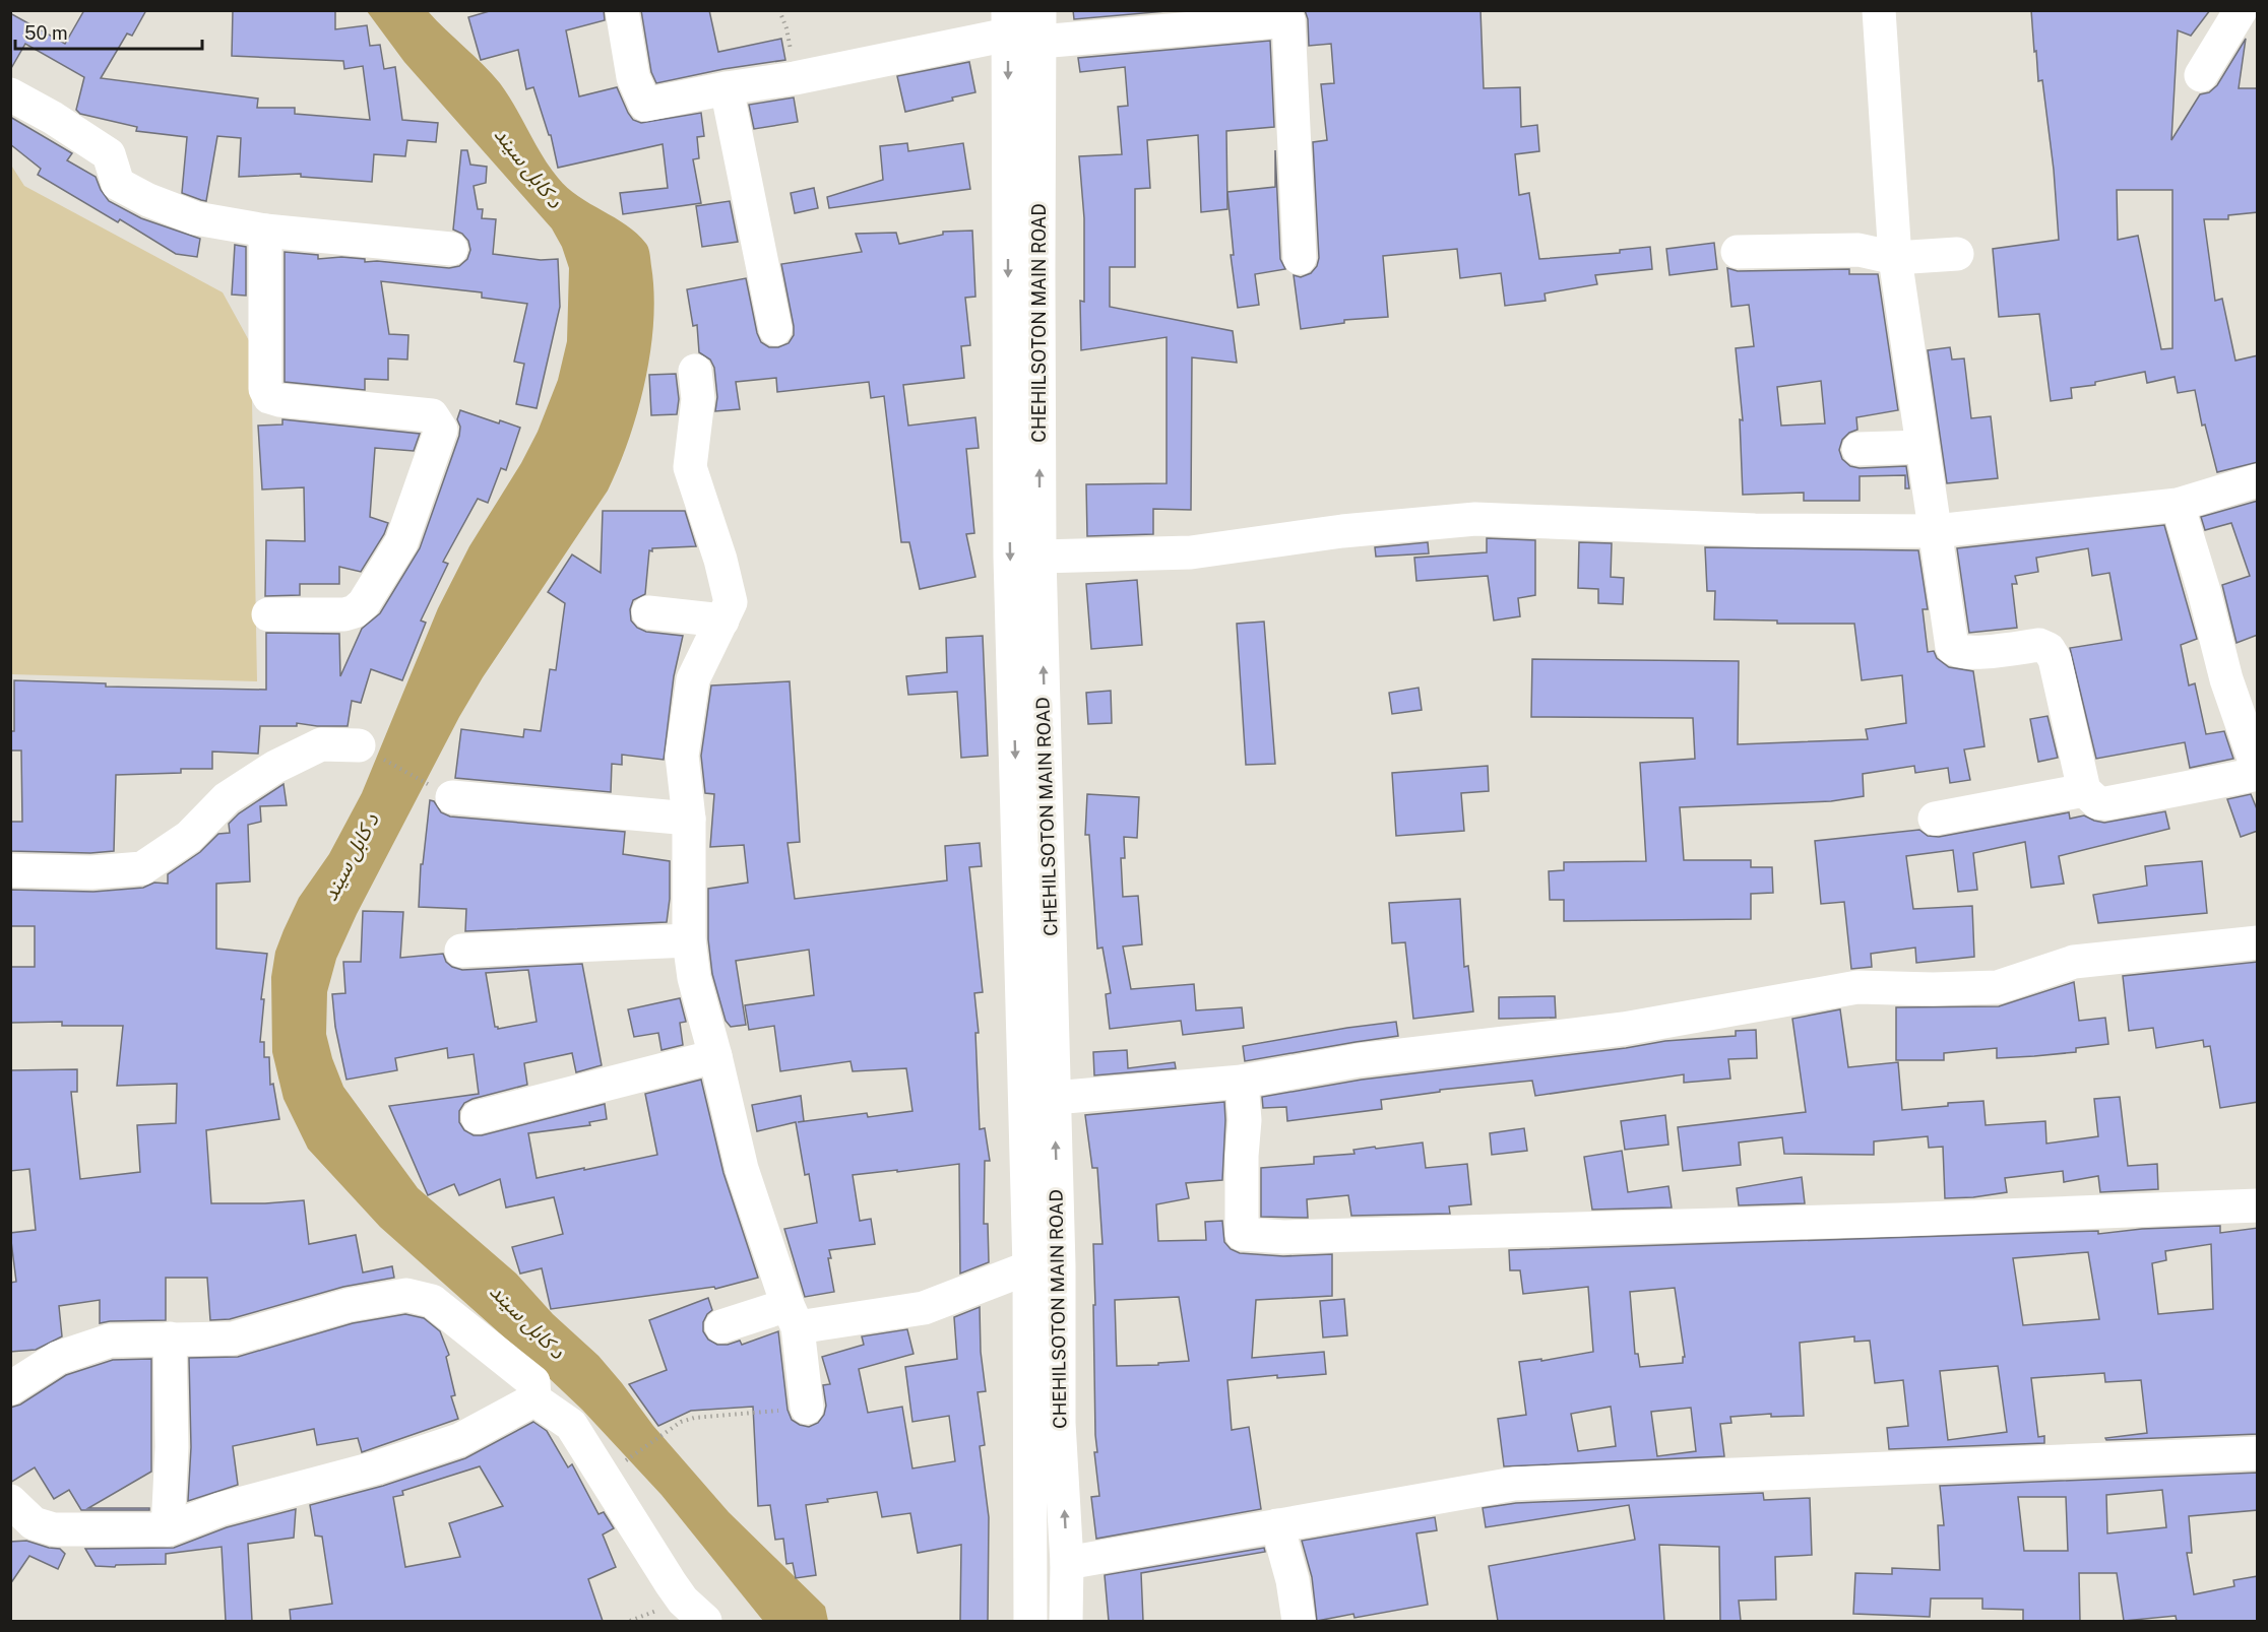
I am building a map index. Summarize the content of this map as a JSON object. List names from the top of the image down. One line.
{"streets":{"street":["CHEHILSOTON MAIN ROAD"]},"water":["د کابل سيند"],"scale_bar":"50 m"}
